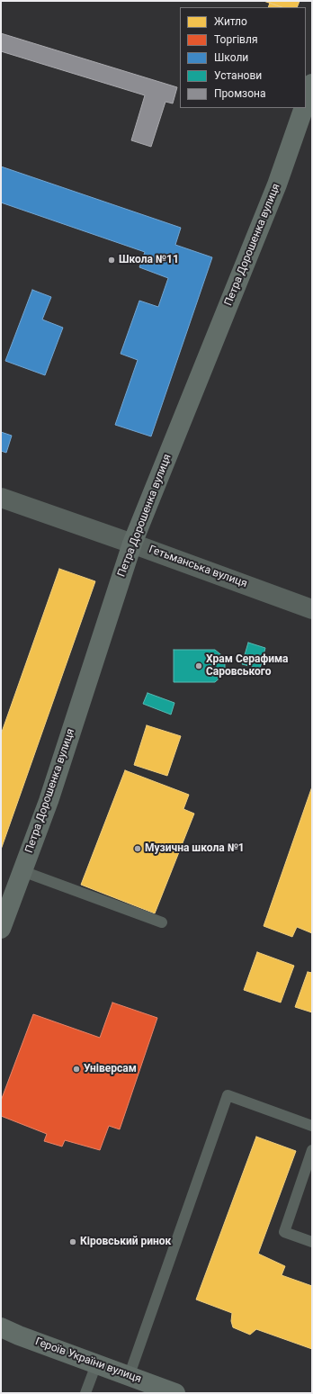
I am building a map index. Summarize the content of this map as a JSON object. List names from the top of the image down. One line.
{"streets":{"street":["Петра Дорошенка вулиця","Гетьманська вулиця","Героїв України вулиця"]},"crossings":[["Петра Дорошенка вулиця","Гетьманська вулиця"]],"places":["Школа №11","Храм Серафима Саровського","Музична школа №1","Універсам","Кіровський ринок"],"legend":["Житло","Торгівля","Школи","Установи","Промзона"]}
